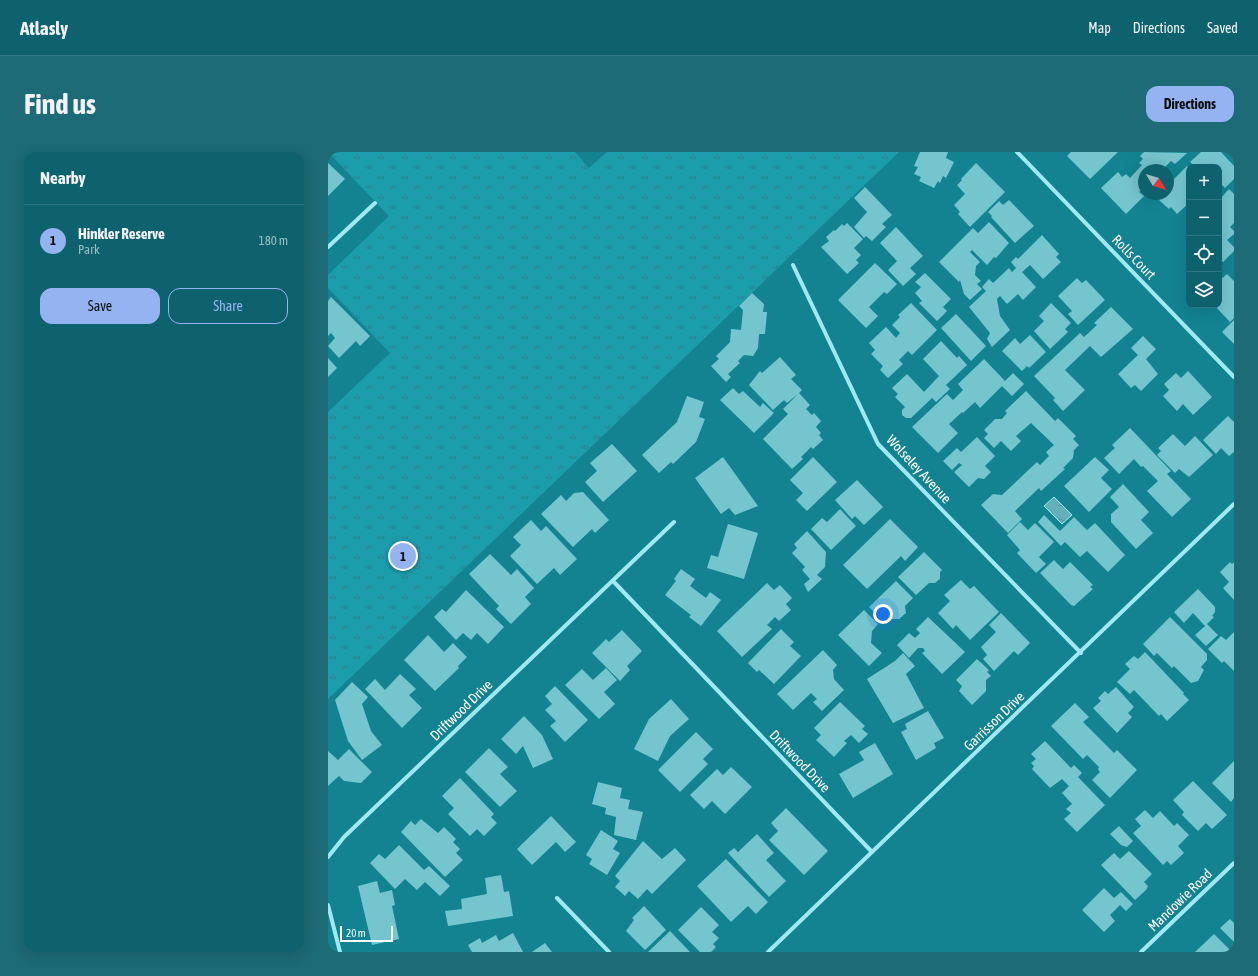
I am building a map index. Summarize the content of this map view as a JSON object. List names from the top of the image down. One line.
{"streets":{"street":["Rolls Court","Wolseley Avenue","Driftwood Drive","Garrisson Drive","Mandowie Road"]},"crossings":[["Wolseley Avenue","Garrisson Drive"],["Driftwood Drive","Garrisson Drive"]],"scale_bar":"20 m","north":"bottom right","page":{"header":"Atlasly","nav":["Map","Directions","Saved"],"buttons":["Directions",["Save","Share"]],"title":"Find us","heading":"Nearby","map_buttons":["+","−"],"list":[{"mark":"1","name":"Hinkler Reserve","note":"Park","value":"180 m"}],"pins":"1","scale":"20 m"}}
